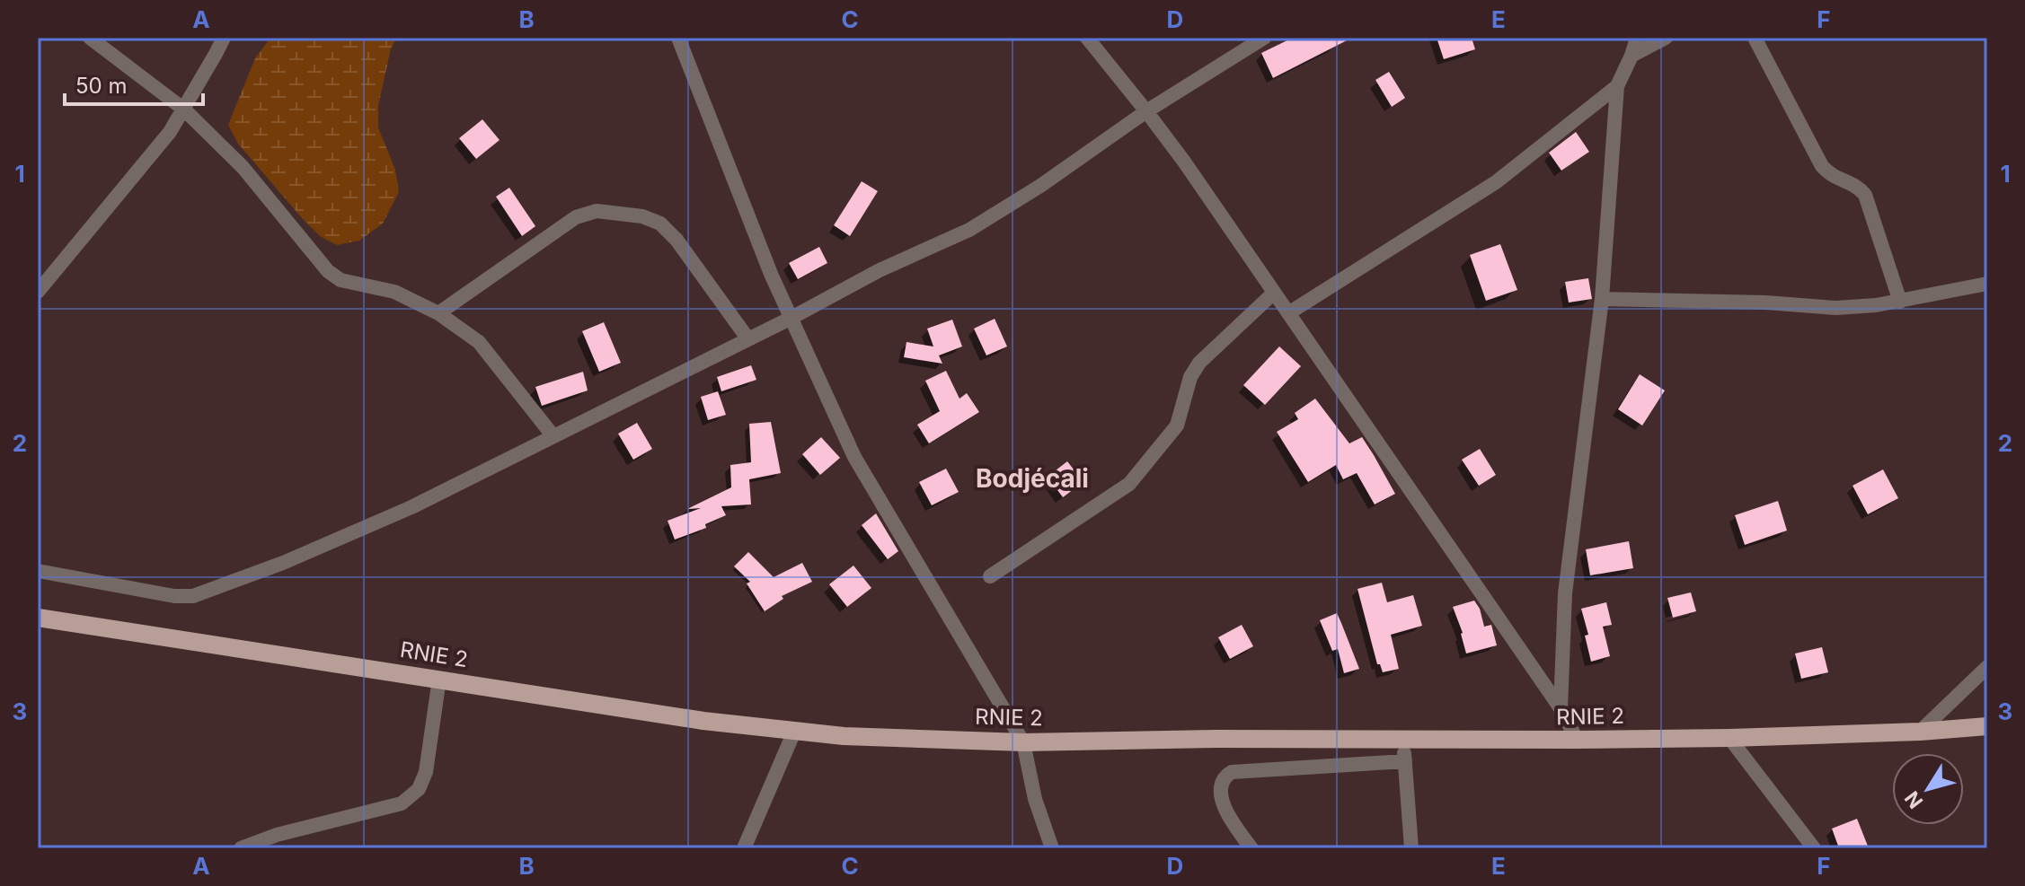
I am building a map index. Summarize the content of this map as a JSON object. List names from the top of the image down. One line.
{"streets":{"main road":["RNIE 2"]},"districts":["Bodjécali"],"scale_bar":"50 m","north":"bottom left","grid":{"columns":["A","B","C","D","E","F"],"rows":["1","2","3"]}}
